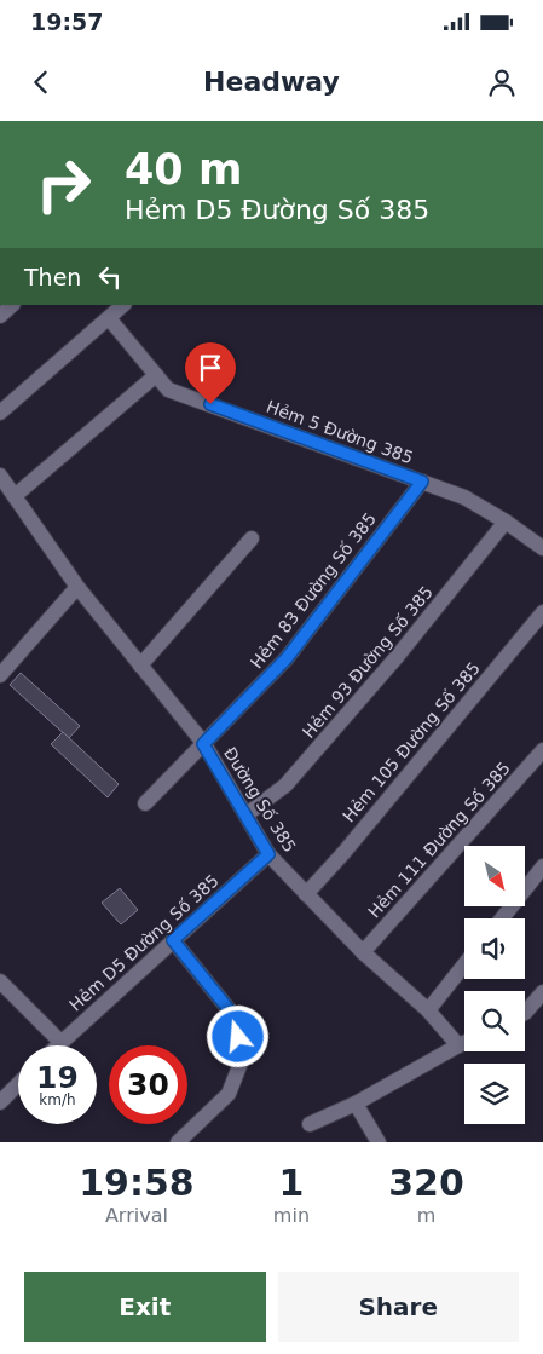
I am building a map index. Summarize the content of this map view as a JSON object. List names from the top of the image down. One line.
{"streets":{"street":["Hẻm 5 Đường 385","Hẻm 83 Đường Số 385","Hẻm 93 Đường Số 385","Hẻm 105 Đường Số 385","Đường Số 385","Hẻm 111 Đường Số 385","Hẻm D5 Đường Số 385"]},"crossings":[["Hẻm 5 Đường 385","Hẻm 83 Đường Số 385"],["Hẻm 5 Đường 385","Hẻm 93 Đường Số 385"],["Hẻm 83 Đường Số 385","Đường Số 385"],["Hẻm 93 Đường Số 385","Đường Số 385"],["Hẻm 105 Đường Số 385","Đường Số 385"],["Đường Số 385","Hẻm 111 Đường Số 385"],["Đường Số 385","Hẻm D5 Đường Số 385"]],"north":"bottom right","page":{"status":"19:57","header":"Headway","turn":["40 m","Hẻm D5 Đường Số 385"],"then":"Then","speed":"19 km/h","limit":"30","eta":["19:58","Arrival","1","min","320","m"],"buttons":["Exit","Share"]}}
